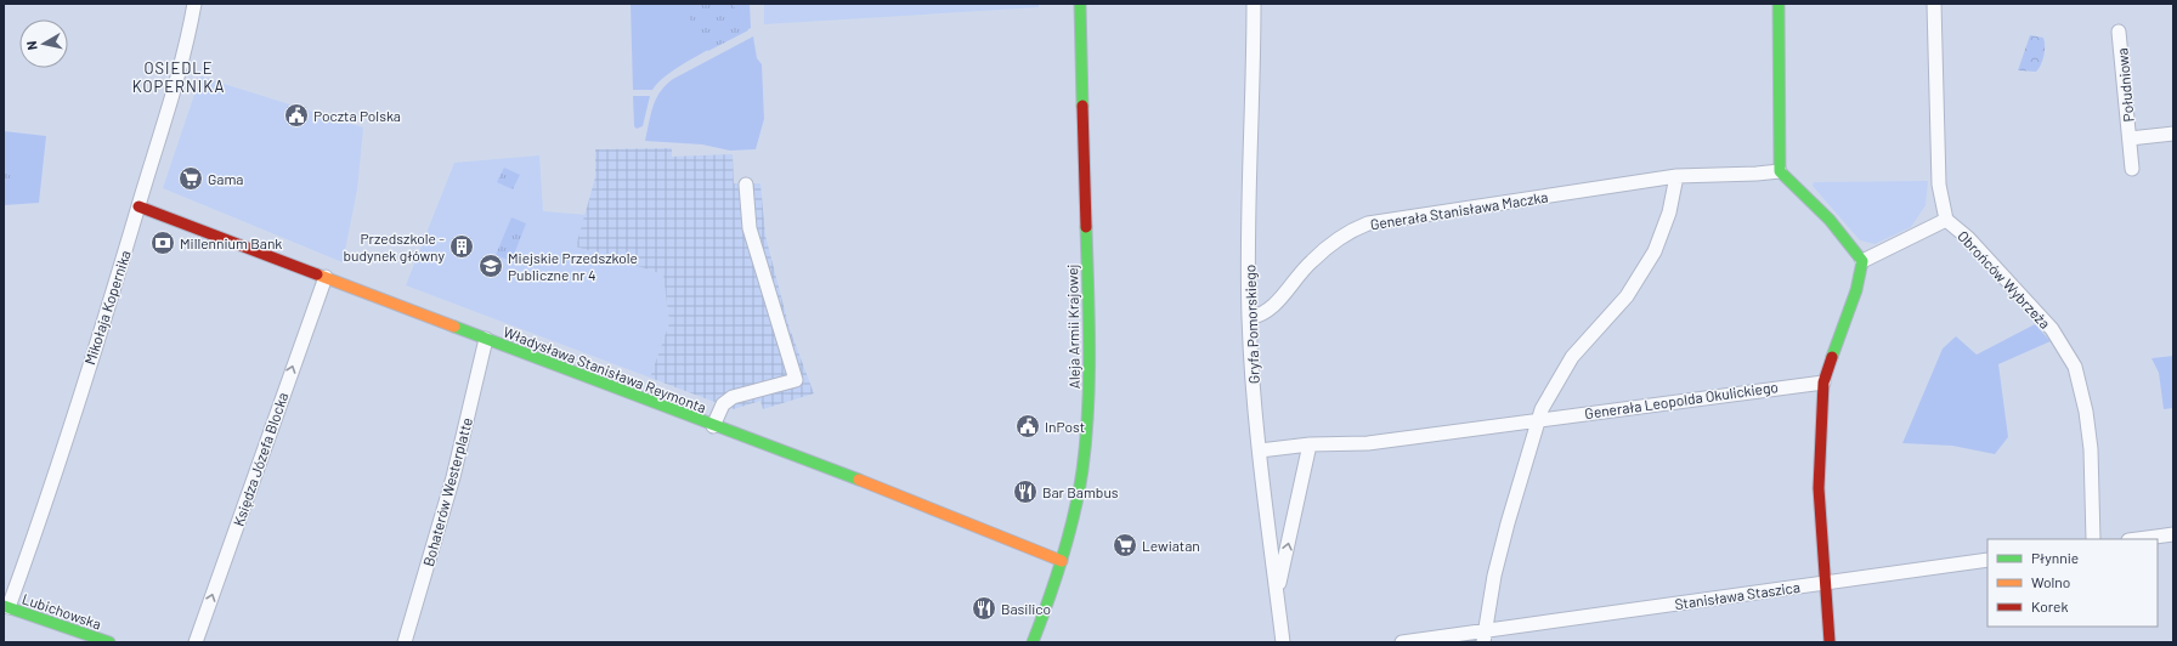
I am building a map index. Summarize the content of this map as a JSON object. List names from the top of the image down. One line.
{"streets":{"street":["Południowa","Generała Stanisława Maczka","Obrońców Wybrzeża","Mikołaja Kopernika","Gryfa Pomorskiego","Aleja Armii Krajowej","Władysława Stanisława Reymonta","Generała Leopolda Okulickiego","Księdza Józefa Blocka","Bohaterów Westerplatte","Stanisława Staszica","Lubichowska"]},"crossings":[["Generała Stanisława Maczka","Gryfa Pomorskiego"],["Mikołaja Kopernika","Władysława Stanisława Reymonta"],["Mikołaja Kopernika","Lubichowska"],["Gryfa Pomorskiego","Generała Leopolda Okulickiego"],["Aleja Armii Krajowej","Władysława Stanisława Reymonta"],["Władysława Stanisława Reymonta","Księdza Józefa Blocka"],["Władysława Stanisława Reymonta","Bohaterów Westerplatte"]],"one_way":["Księdza Józefa Blocka"],"districts":["OSIEDLE KOPERNIKA"],"places":{"public building":["Poczta Polska","InPost"],"supermarket":["Gama","Lewiatan"],"bank":["Millennium Bank"],"building":["Przedszkole - budynek główny"],"school or university":["Miejskie Przedszkole Publiczne nr 4"],"restaurant":["Bar Bambus","Basilico"]},"legend":["Płynnie","Wolno","Korek"],"north":"left"}
